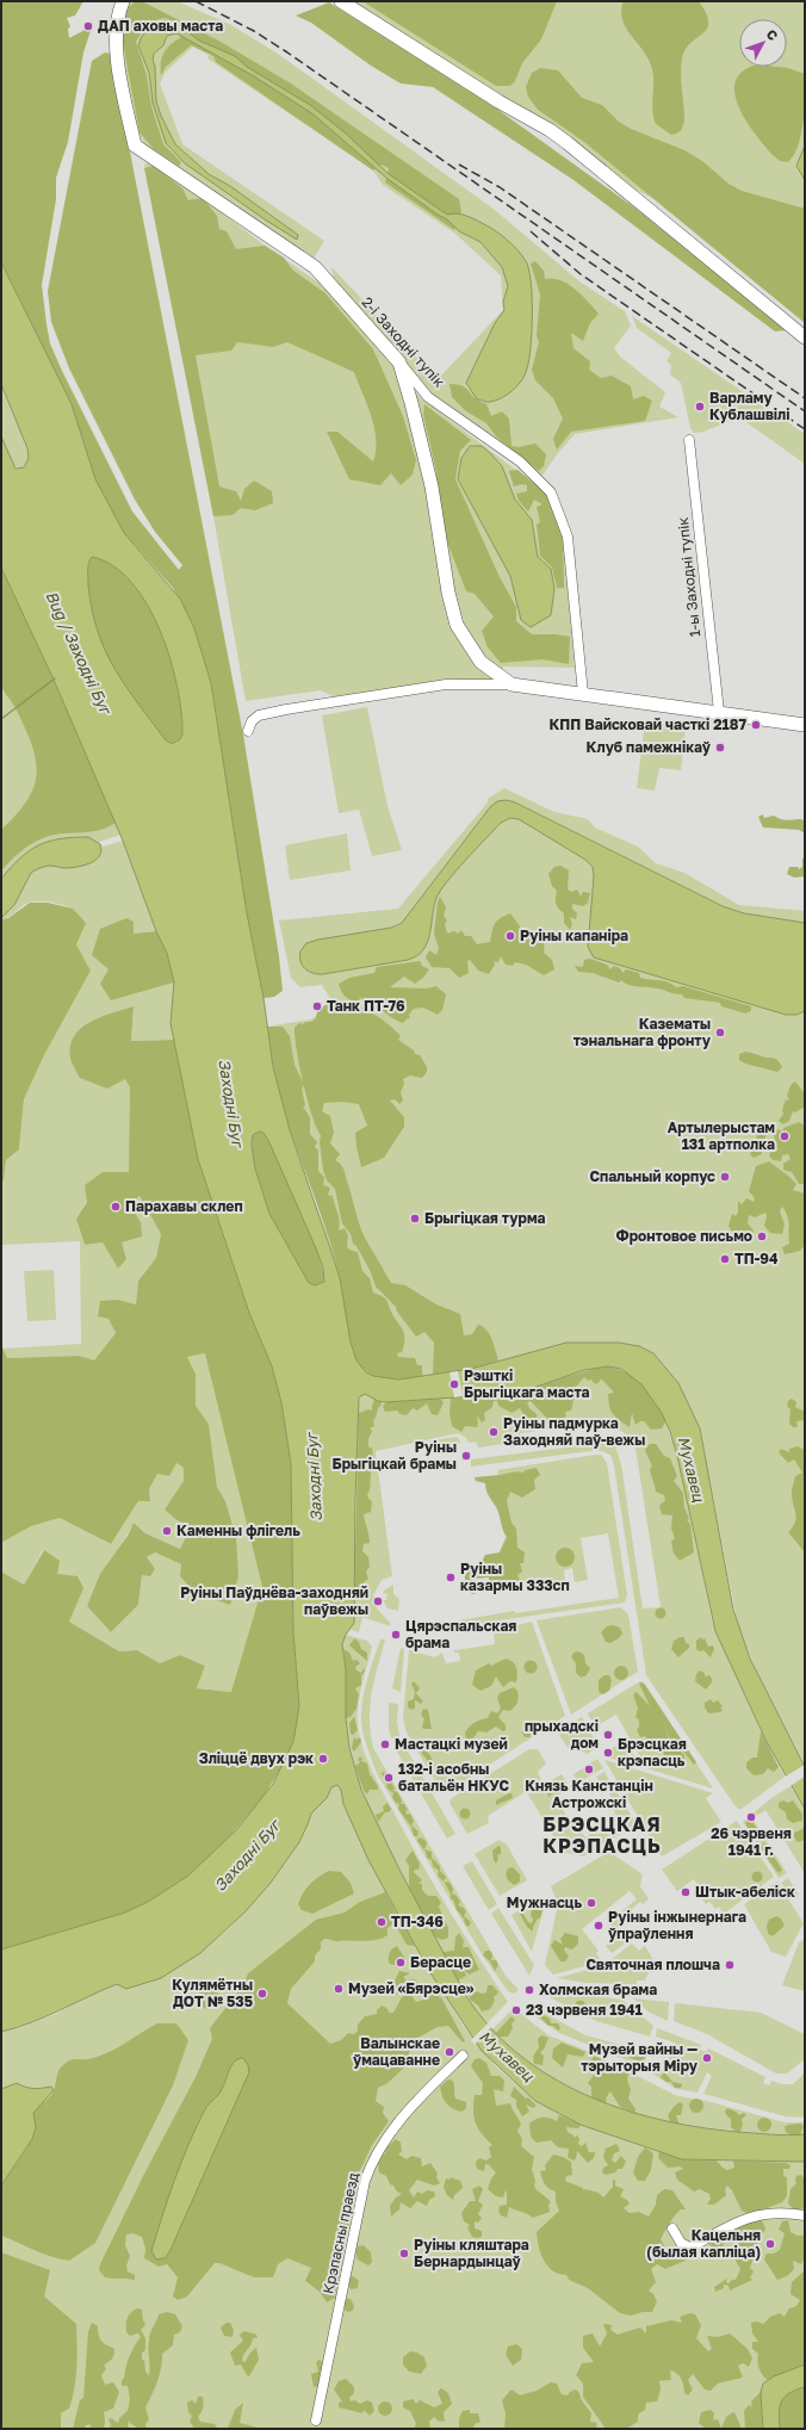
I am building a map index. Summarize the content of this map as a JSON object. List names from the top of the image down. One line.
{"streets":{"main road":["2-і Заходні тупік"],"street":["1-ы Заходні тупік","Крэпасны праезд"]},"districts":["БРЭСЦКАЯ КРЭПАСЦЬ"],"water":["Bug / Заходні Буг","Заходні Буг","Мухавец"],"places":["ДАП аховы маста","Варламу Кублашвілі","КПП Вайсковай часткі 2187","Клуб памежнікаў","Руіны капаніра","Танк ПТ-76","Казематы тэнальнага фронту","Артылерыстам 131 артполка","Спальный корпус","Парахавы склеп","Брыгіцкая турма","Фронтовое письмо","ТП-94","Рэшткі Брыгіцкага маста","Руіны падмурка Заходняй паў-вежы","Руіны Брыгіцкай брамы","Каменны флігель","Руіны казармы 333сп","Руіны Паўднёва-заходняй паўвежы","Цярэспальская брама","прыхадскі дом","Мастацкі музей","Брэсцкая крэпасць","Зліццё двух рэк","Князь Канстанцін Астрожскі","132-і асобны батальён НКУС","26 чэрвеня 1941 г.","Штык-абеліск","Мужнасць","ТП-346","Руіны інжынернага ўпраўлення","Берасце","Святочная плошча","Музей «Бярэсце»","Холмская брама","Кулямётны ДОТ № 535","23 чэрвеня 1941","Валынскае ўмацаванне","Музей вайны — тэрыторыя Міру","Кацельня (былая капліца)","Руіны кляштара Бернардынцаў"],"north":"top right"}
